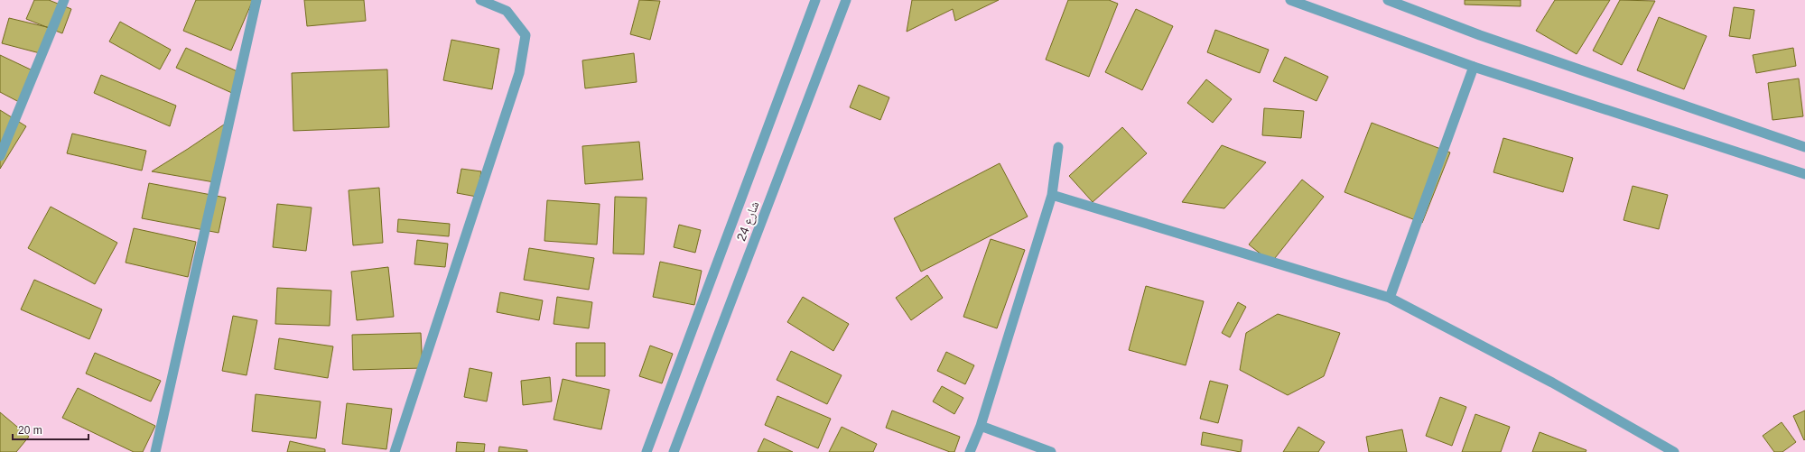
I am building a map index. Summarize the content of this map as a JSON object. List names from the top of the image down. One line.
{"streets":{"street":["شارع 24"]},"scale_bar":"20 m"}
